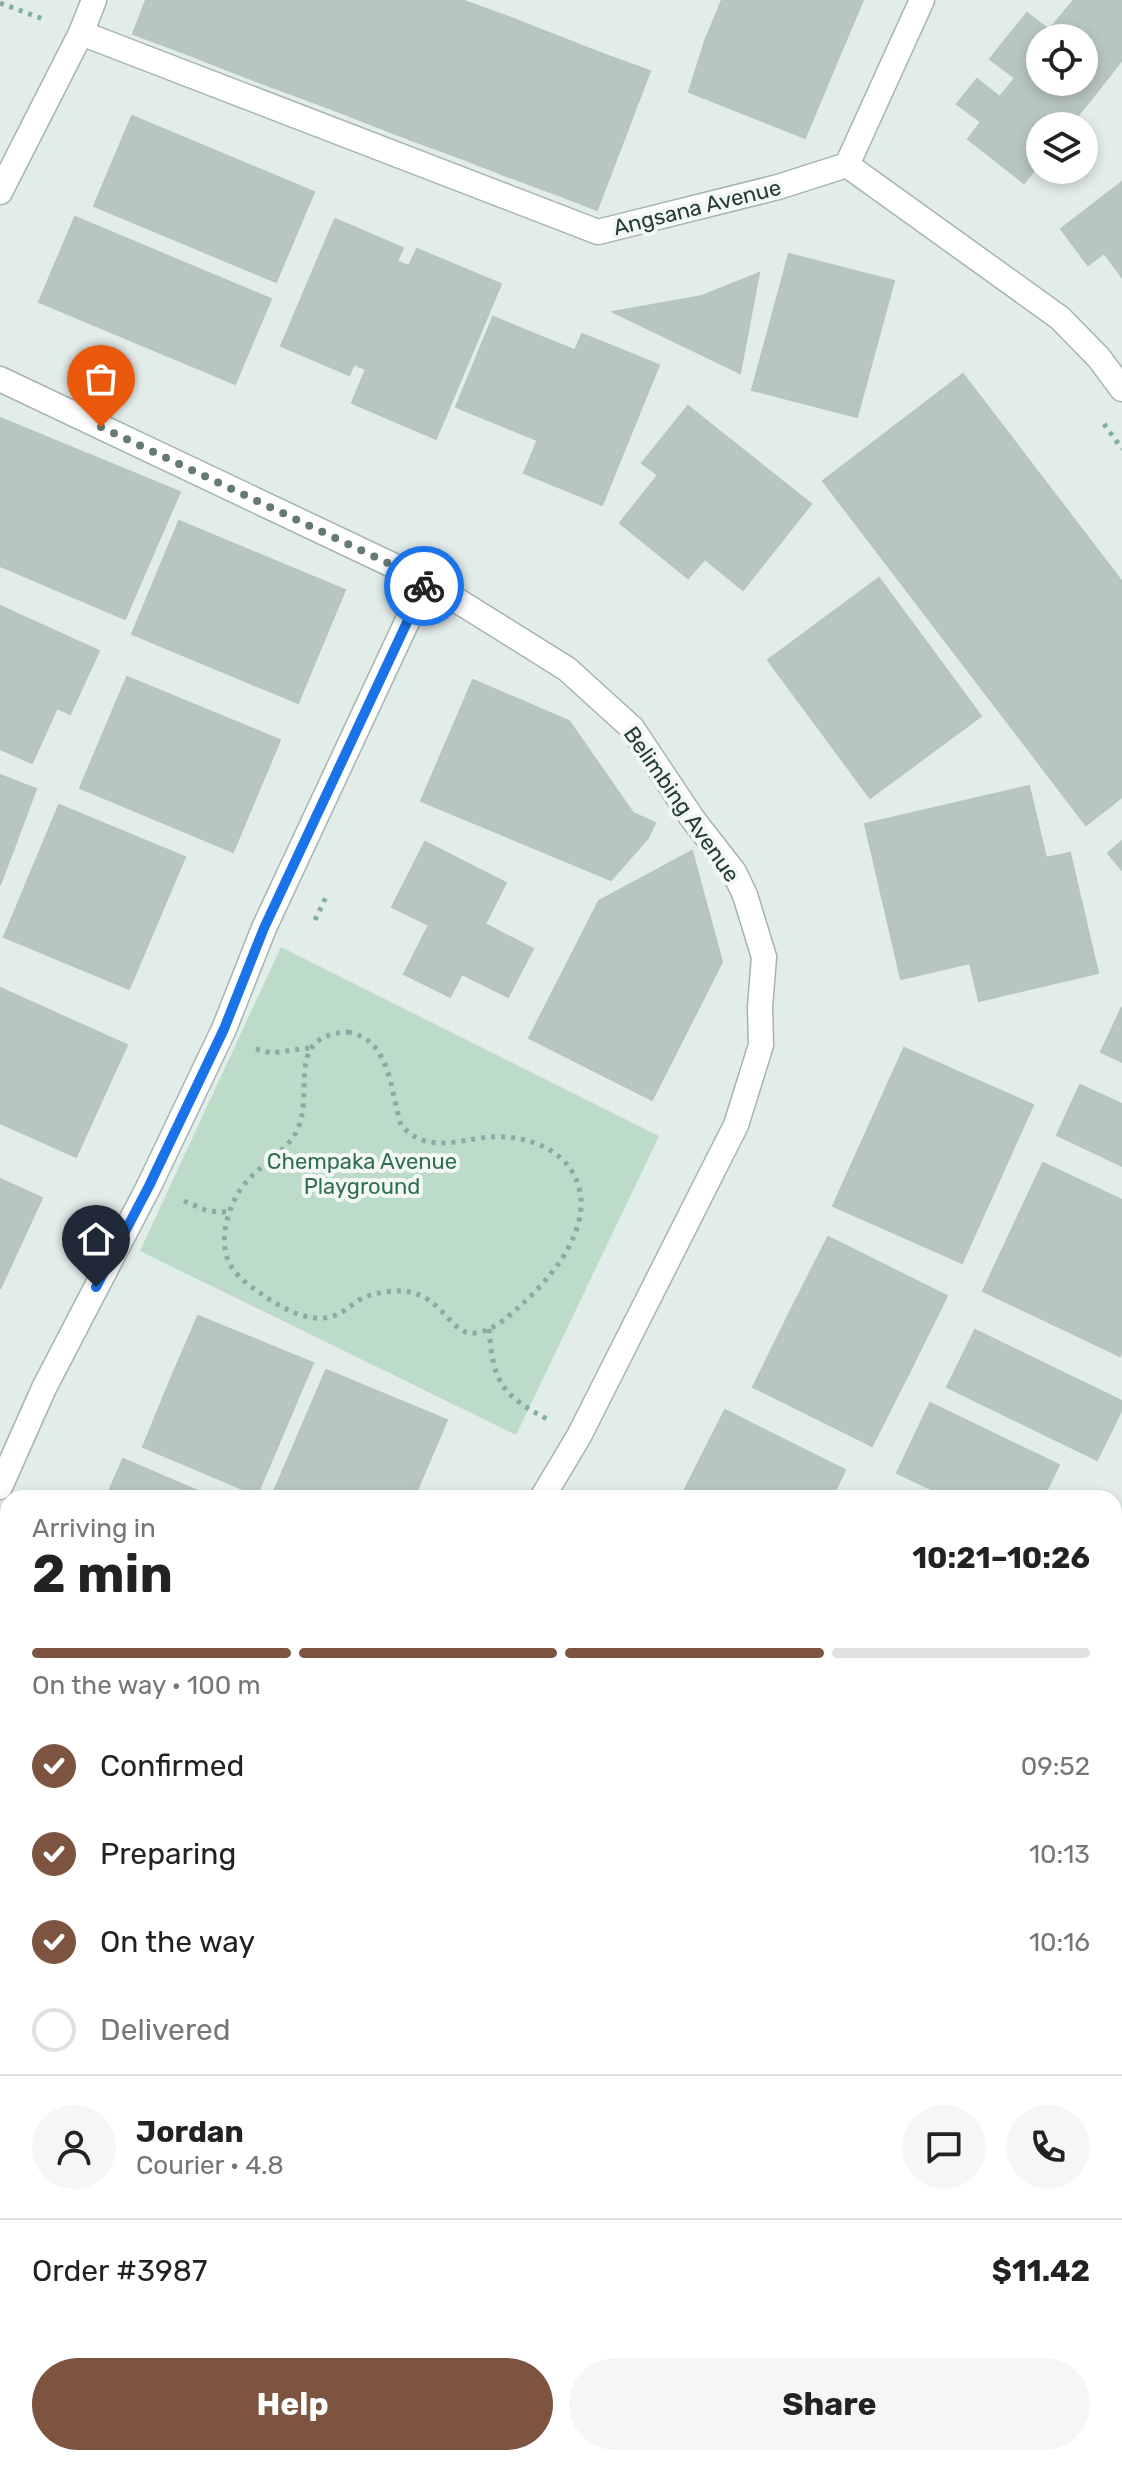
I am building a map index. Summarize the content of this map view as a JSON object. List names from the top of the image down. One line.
{"streets":{"street":["Angsana Avenue","Belimbing Avenue"]},"parks":["Chempaka Avenue Playground"],"page":{"heading":["2 min","Arriving in","10:21–10:26"],"panel":["Jordan","Courier · 4.8","Order #3987","$11.42"],"bar":"On the way · 100 m","list":[["Confirmed","09:52"],["Preparing","10:13"],["On the way","10:16"],"Delivered"],"buttons":["Help","Share"]}}
